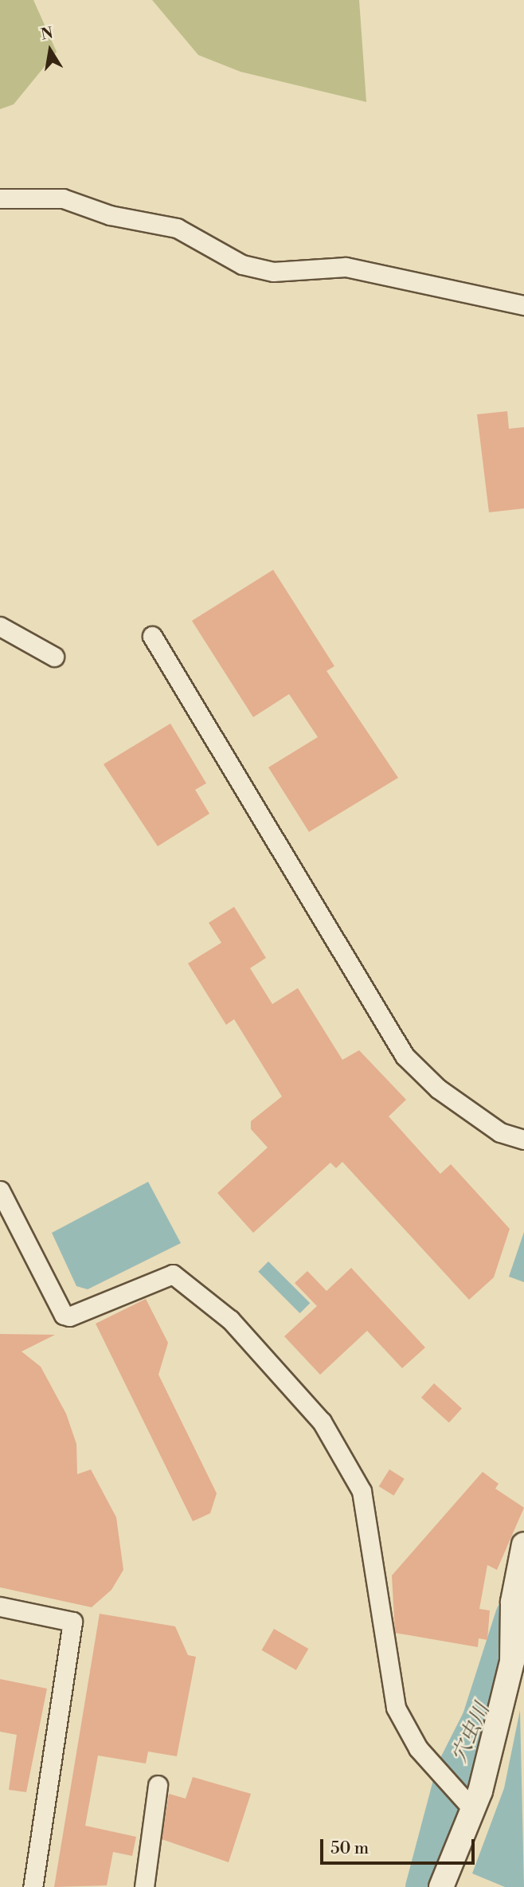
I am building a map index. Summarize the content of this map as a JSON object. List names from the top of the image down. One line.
{"water":["穴虫川"],"scale_bar":"50 m","north":"top"}
